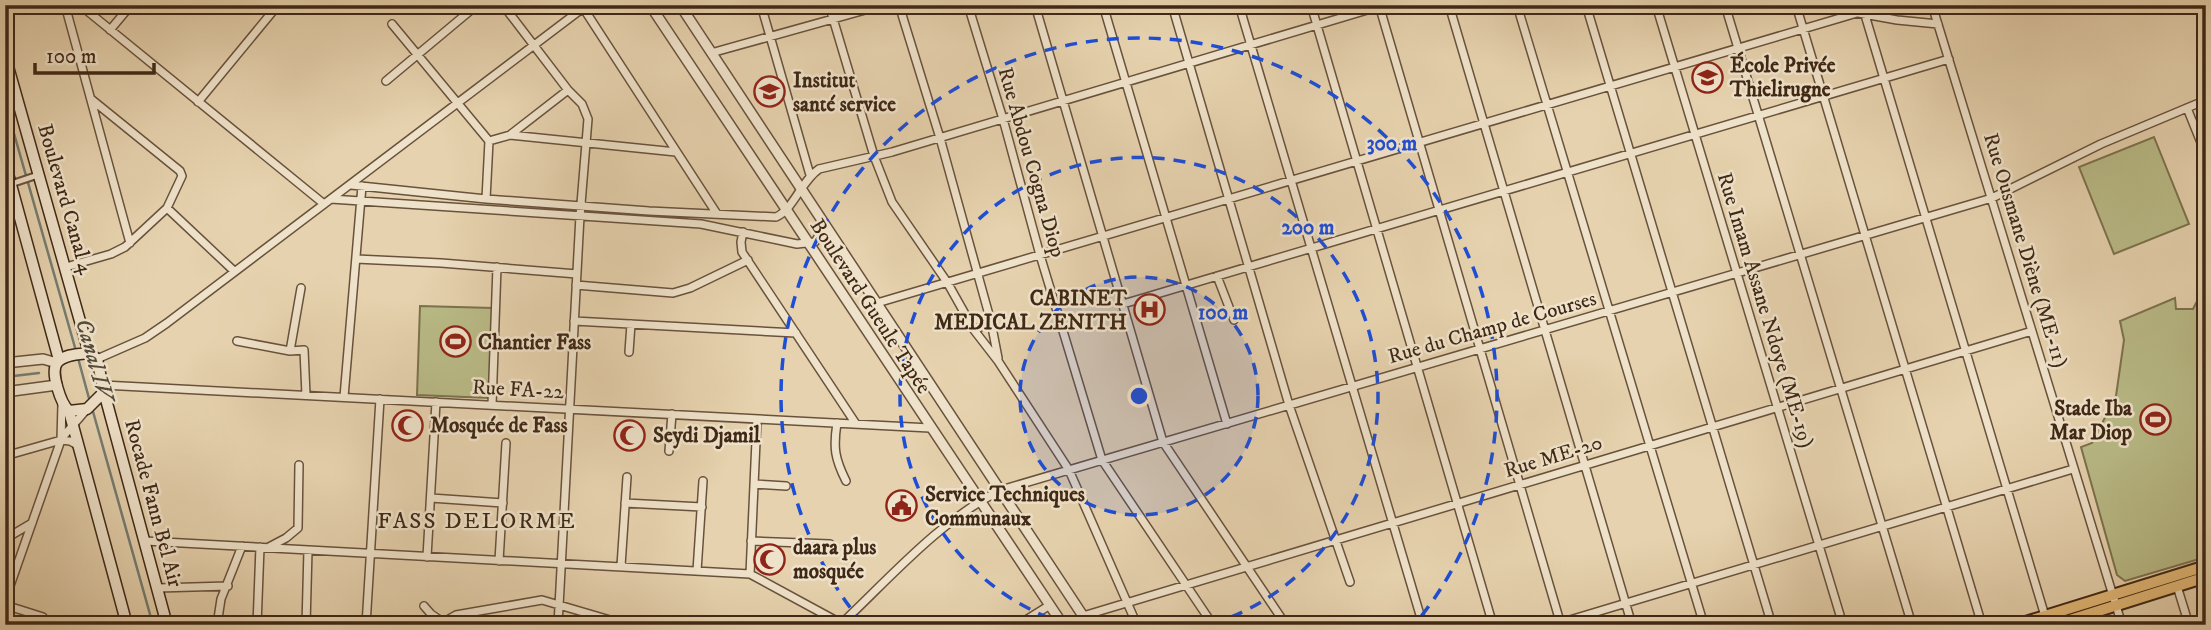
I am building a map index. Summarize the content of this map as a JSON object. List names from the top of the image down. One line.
{"streets":{"main road":["Boulevard Canal 4","Rocade Fann Bel Air"],"street":["Rue Abdou Cogna Diop","Rue Ousmane Diène (ME-11)","Boulevard Gueule Tapée","Rue Imam Assane Ndoye (ME-19)","Rue du Champ de Courses","Rue FA-22","Rue ME-20"]},"crossings":[["Rue Abdou Cogna Diop","Rue du Champ de Courses"],["Rue Abdou Cogna Diop","Rue ME-20"],["Boulevard Canal 4","Rue FA-22"],["Boulevard Canal 4","Rocade Fann Bel Air"],["Rue Ousmane Diène (ME-11)","Rue du Champ de Courses"],["Rue Ousmane Diène (ME-11)","Rue ME-20"],["Boulevard Gueule Tapée","Rue du Champ de Courses"],["Boulevard Gueule Tapée","Rue FA-22"],["Boulevard Gueule Tapée","Rue ME-20"],["Rue Imam Assane Ndoye (ME-19)","Rue du Champ de Courses"],["Rue Imam Assane Ndoye (ME-19)","Rue ME-20"],["Rue FA-22","Rocade Fann Bel Air"]],"districts":["FASS DELORME"],"water":["Canal IV"],"places":{"school or university":["École Privée Thielirugne","Institut santé service"],"hospital":["CABINET MEDICAL ZENITH"],"sports":["Chantier Fass","Stade Iba Mar Diop"],"mosque":["Mosquée de Fass","Seydi Djamil","daara plus mosquée"],"public building":["Service Techniques Communaux"]},"scale_bar":"100 m","rings":["300 m","200 m","100 m"]}
